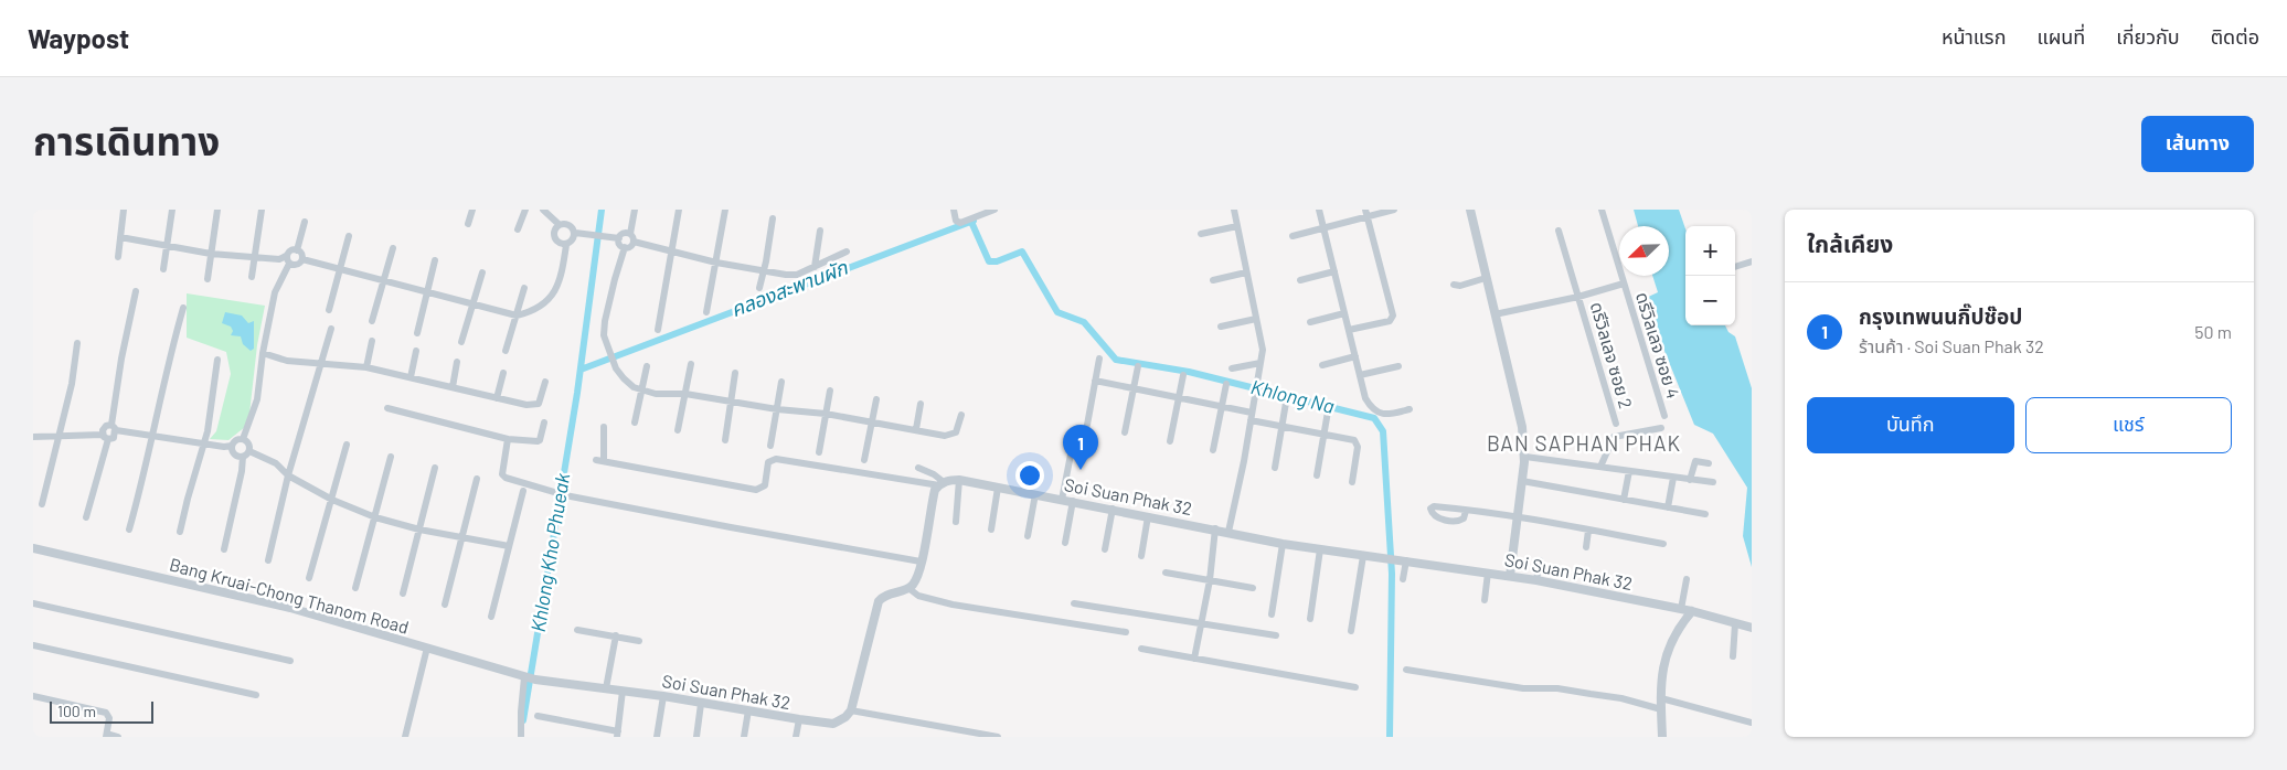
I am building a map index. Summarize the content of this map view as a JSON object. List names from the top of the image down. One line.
{"streets":{"street":["ดรีวิลเลจ ซอย 4","ดรีวิลเลจ ซอย 2","Soi Suan Phak 32","Bang Kruai-Chong Thanom Road"]},"crossings":[["Soi Suan Phak 32","Bang Kruai-Chong Thanom Road"]],"districts":["BAN SAPHAN PHAK"],"water":["คลองสะพานผัก","Khlong Na","Khlong Kho Phueak"],"scale_bar":"100 m","north":"bottom left","page":{"header":"Waypost","nav":["หน้าแรก","แผนที่","เกี่ยวกับ","ติดต่อ"],"title":"การเดินทาง","buttons":["เส้นทาง",["บันทึก","แชร์"]],"heading":"ใกล้เคียง","map_buttons":["+","−"],"list":[{"mark":"1","name":"กรุงเทพนนกิ๊ปช๊อป","note":"ร้านค้า · Soi Suan Phak 32","value":"50 m"}],"pins":"1","scale":"100 m"}}
